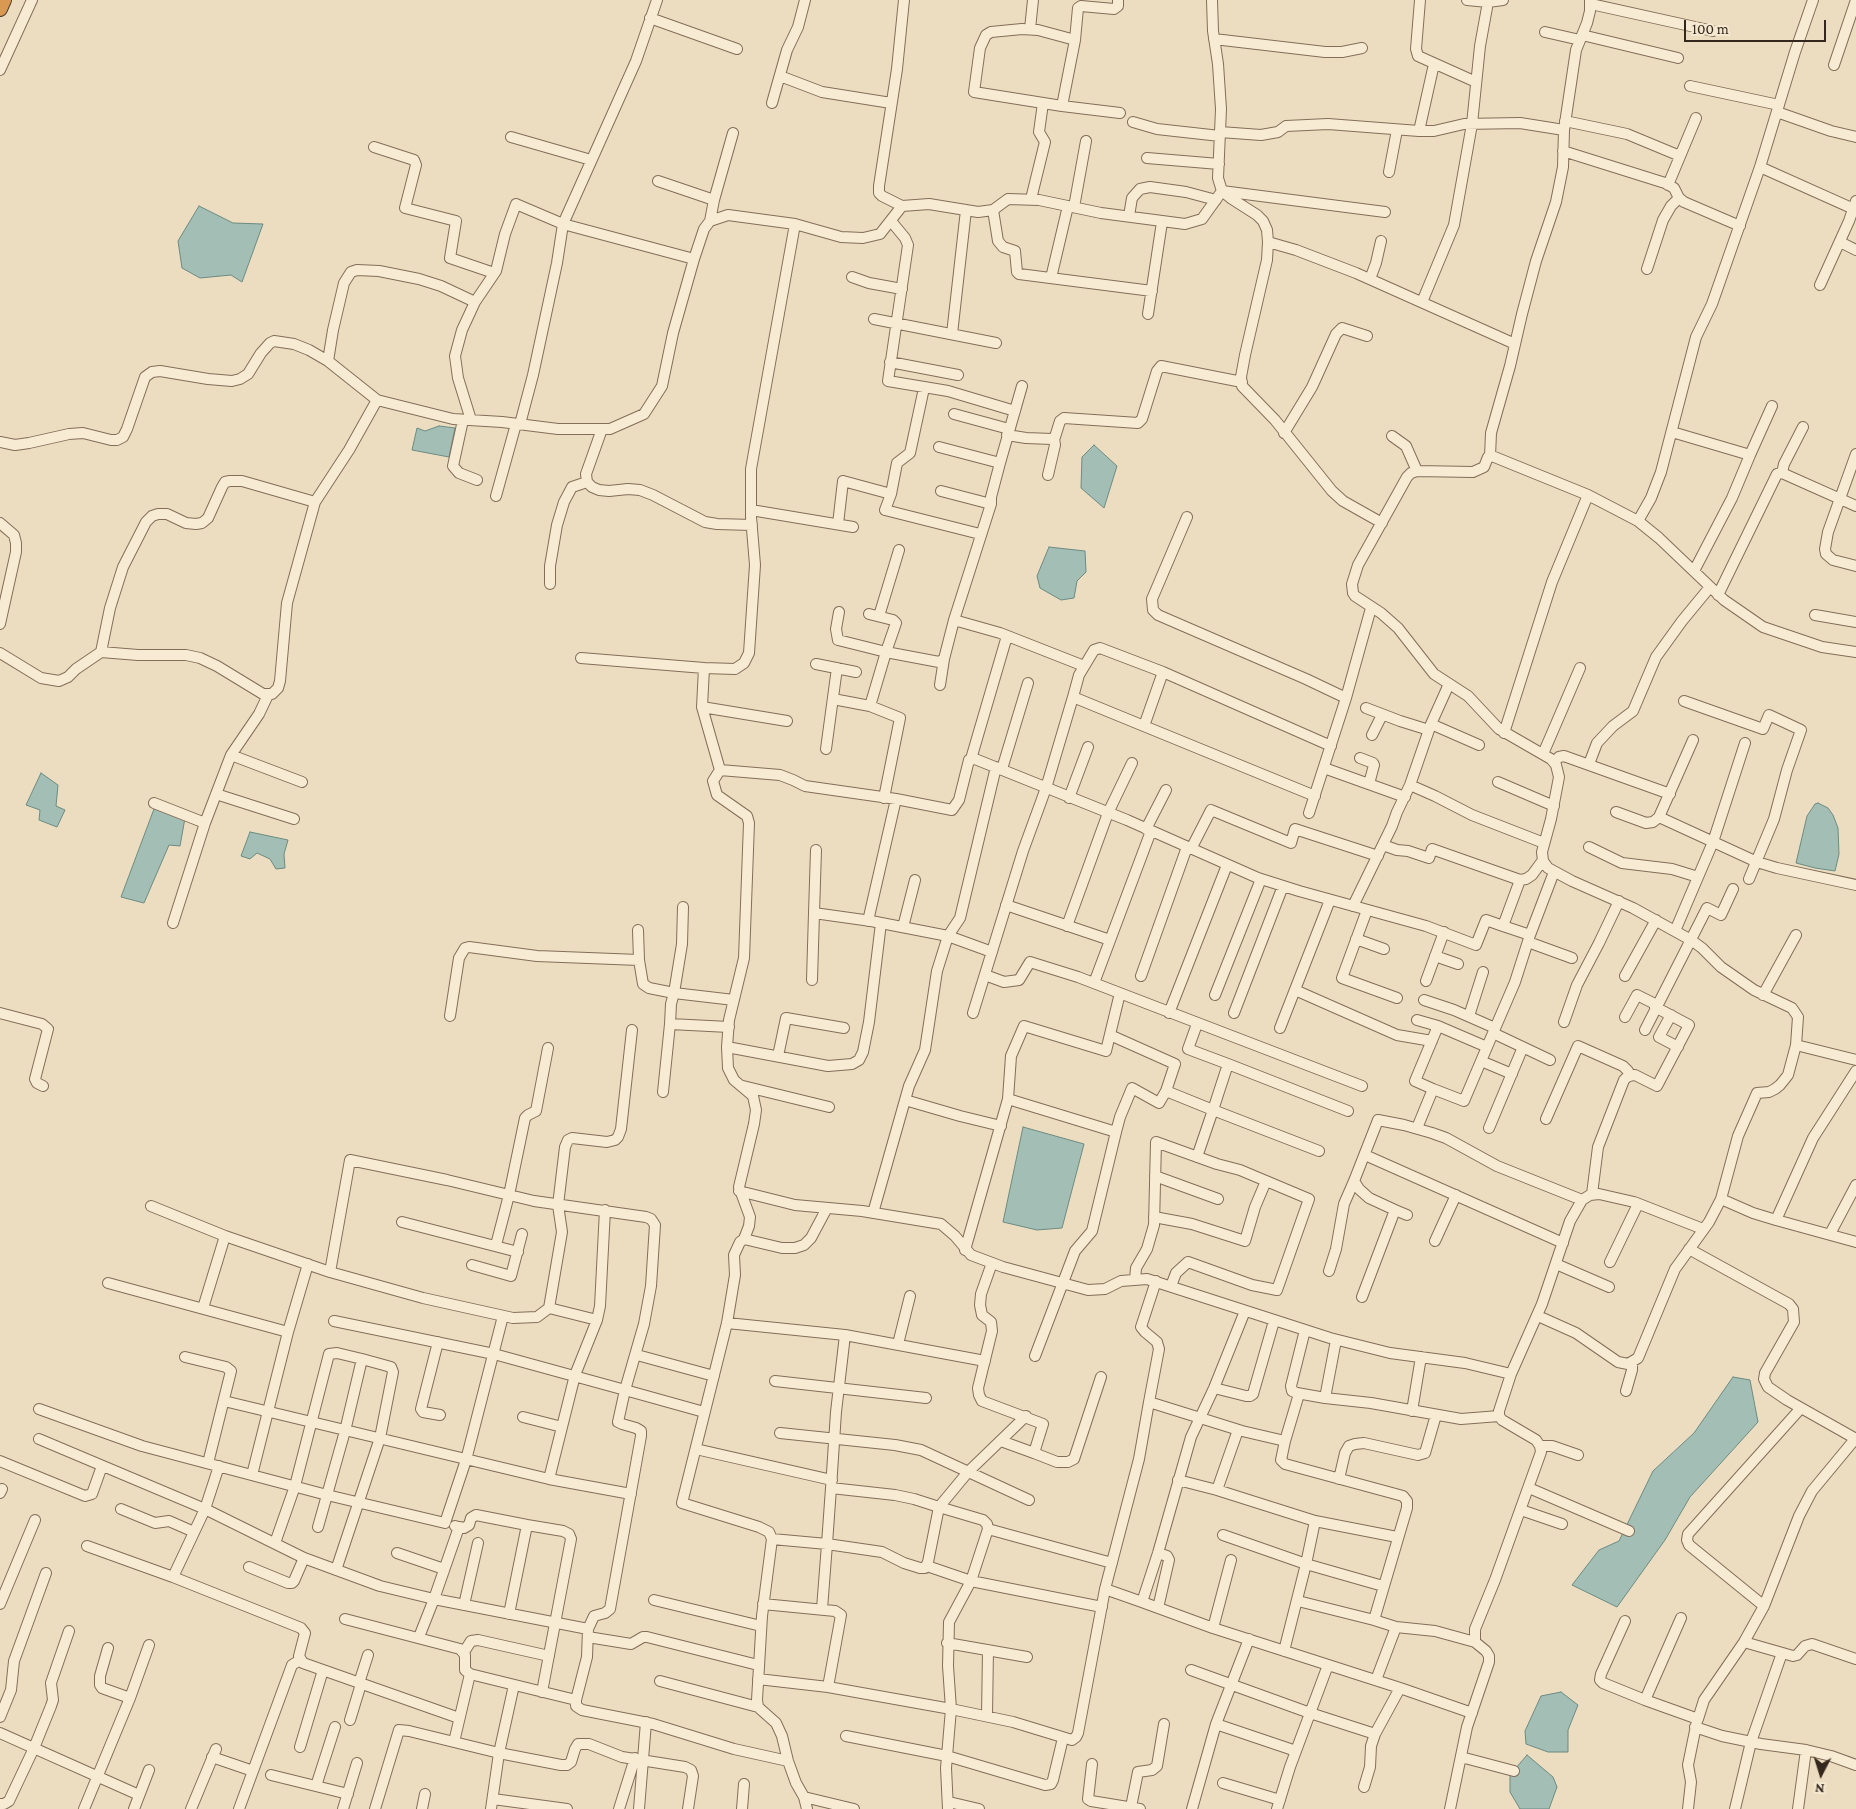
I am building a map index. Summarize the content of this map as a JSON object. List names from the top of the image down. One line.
{"scale_bar":"100 m","north":"bottom"}
